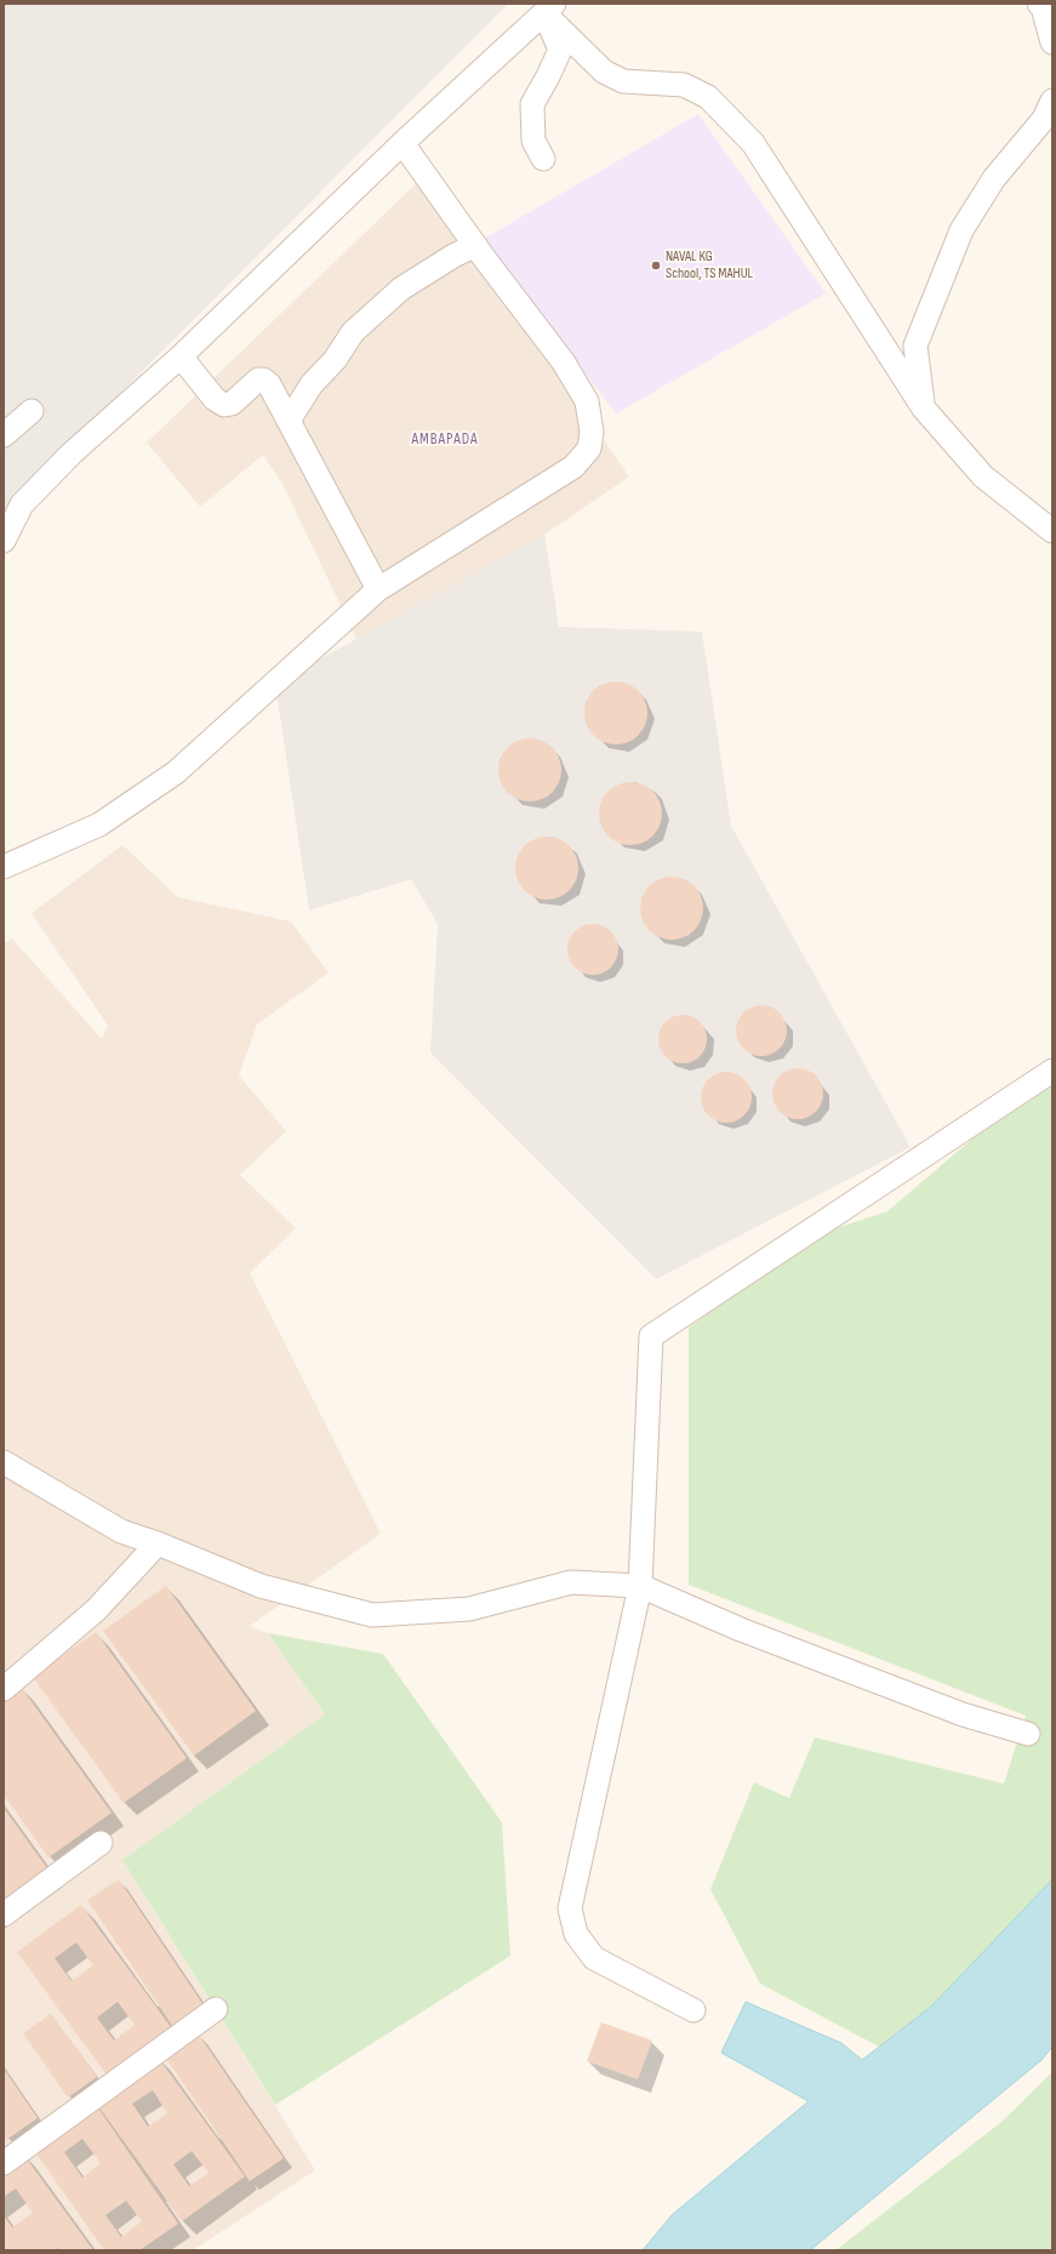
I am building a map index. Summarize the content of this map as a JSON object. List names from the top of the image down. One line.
{"districts":["AMBAPADA"],"places":["NAVAL KG School, TS MAHUL"]}
